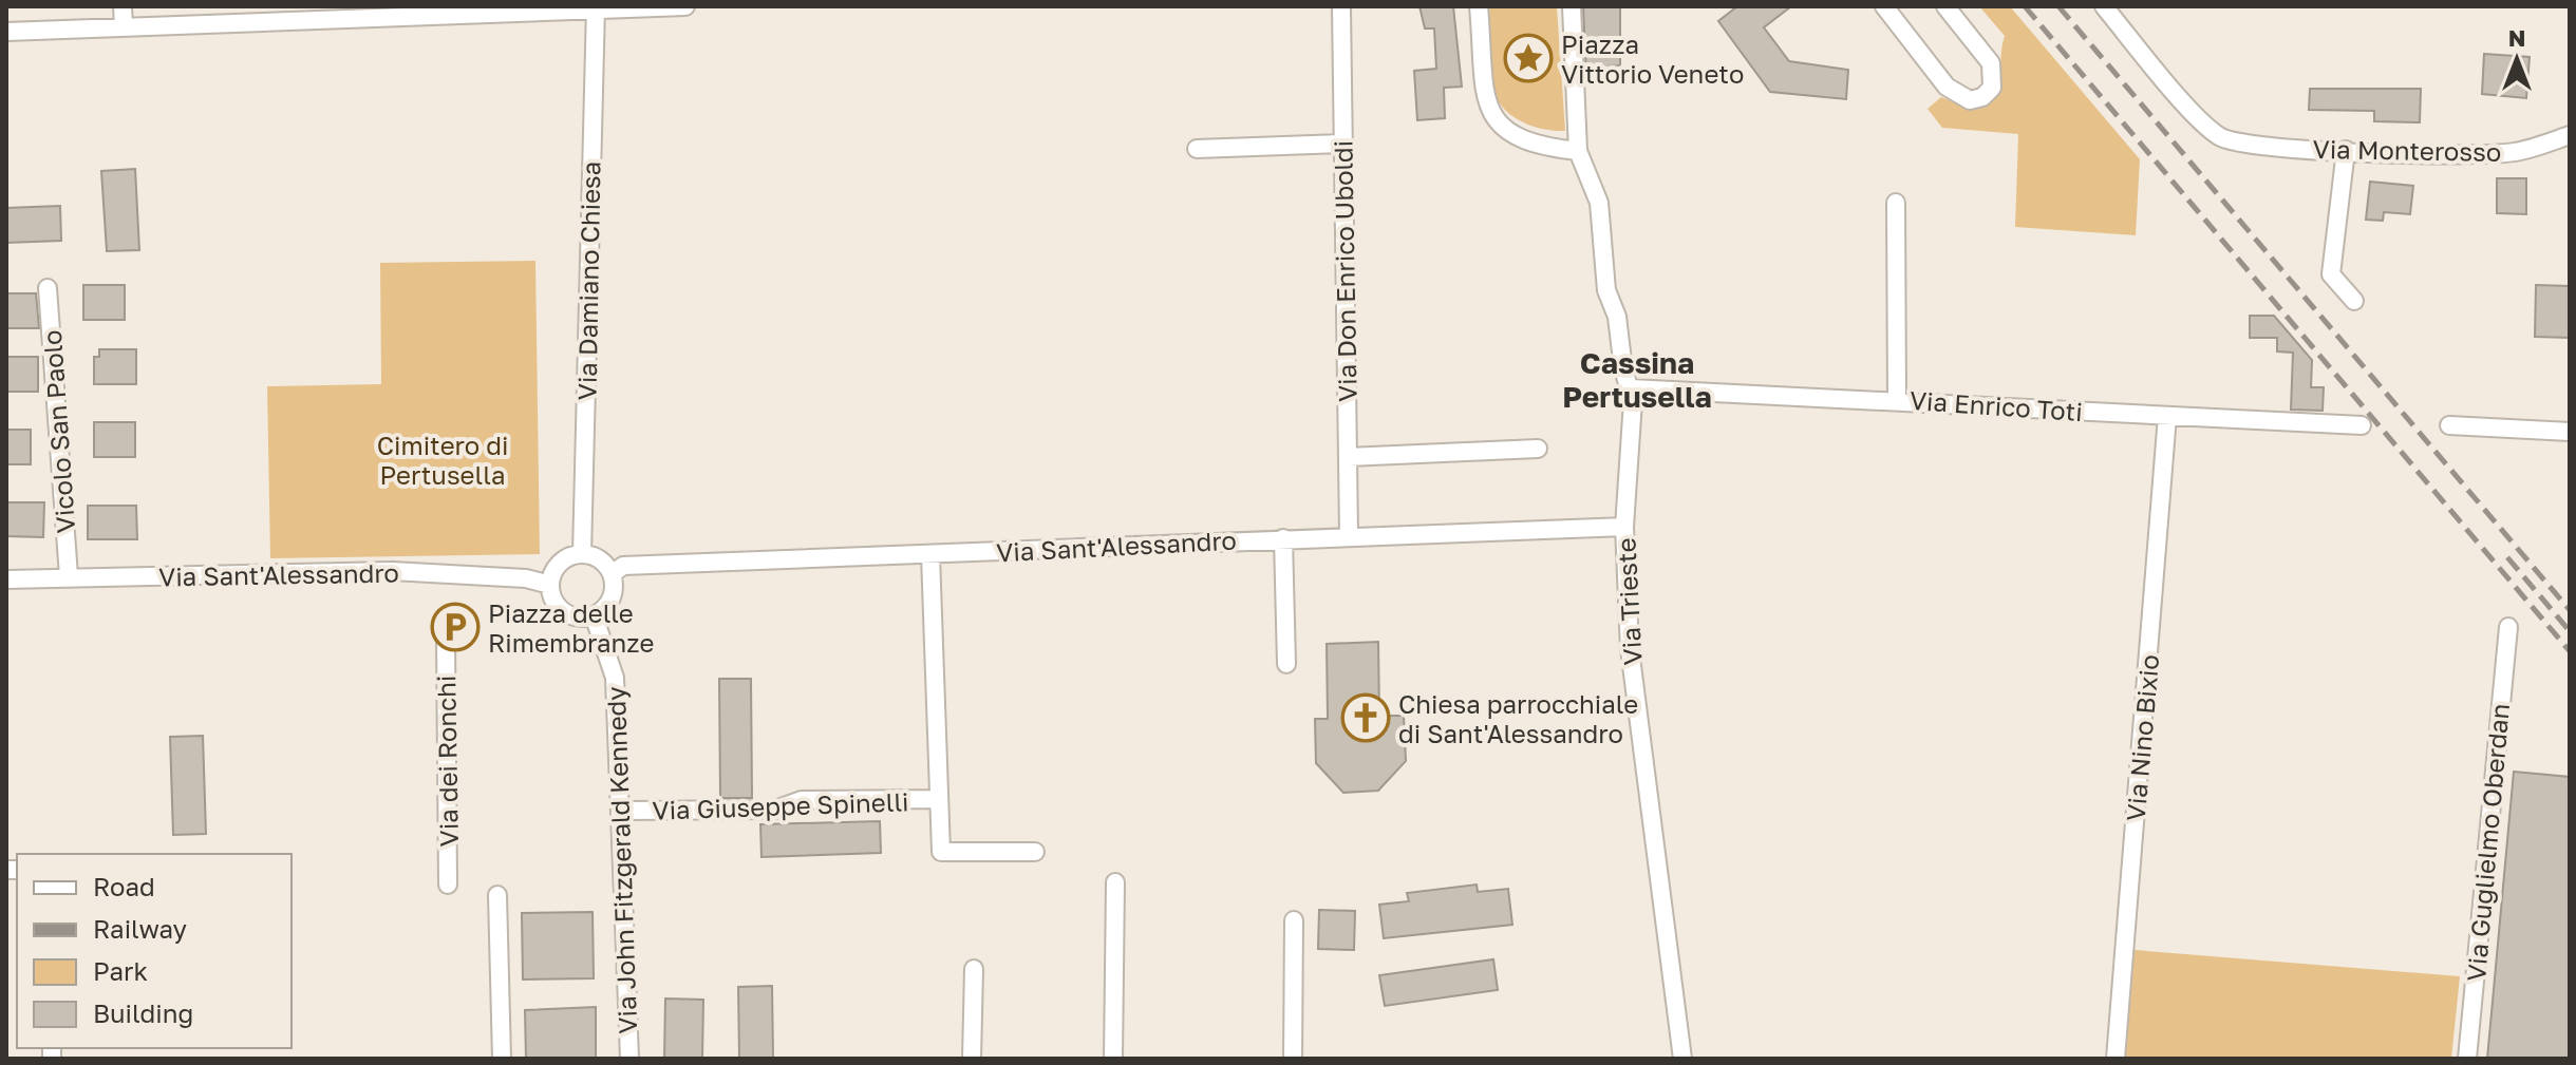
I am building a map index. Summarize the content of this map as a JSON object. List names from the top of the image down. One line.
{"streets":{"street":["Via Monterosso","Via Don Enrico Uboldi","Via Damiano Chiesa","Via Enrico Toti","Vicolo San Paolo","Via Sant'Alessandro","Via Trieste","Via Nino Bixio","Via dei Ronchi","Via Giuseppe Spinelli","Via Guglielmo Oberdan","Via John Fitzgerald Kennedy"]},"crossings":[["Via Don Enrico Uboldi","Via Sant'Alessandro"],["Via Damiano Chiesa","Via Sant'Alessandro"],["Via Damiano Chiesa","Via John Fitzgerald Kennedy"],["Via Enrico Toti","Via Trieste"],["Via Enrico Toti","Via Nino Bixio"],["Vicolo San Paolo","Via Sant'Alessandro"],["Via Sant'Alessandro","Via Trieste"],["Via Sant'Alessandro","Via John Fitzgerald Kennedy"],["Via Giuseppe Spinelli","Via John Fitzgerald Kennedy"]],"districts":["Cassina Pertusella"],"parks":["Cimitero di Pertusella"],"places":{"place":["Piazza Vittorio Veneto"],"parking":["Piazza delle Rimembranze"],"church":["Chiesa parrocchiale di Sant'Alessandro"]},"legend":["Road","Railway","Park","Building"],"north":"top"}
